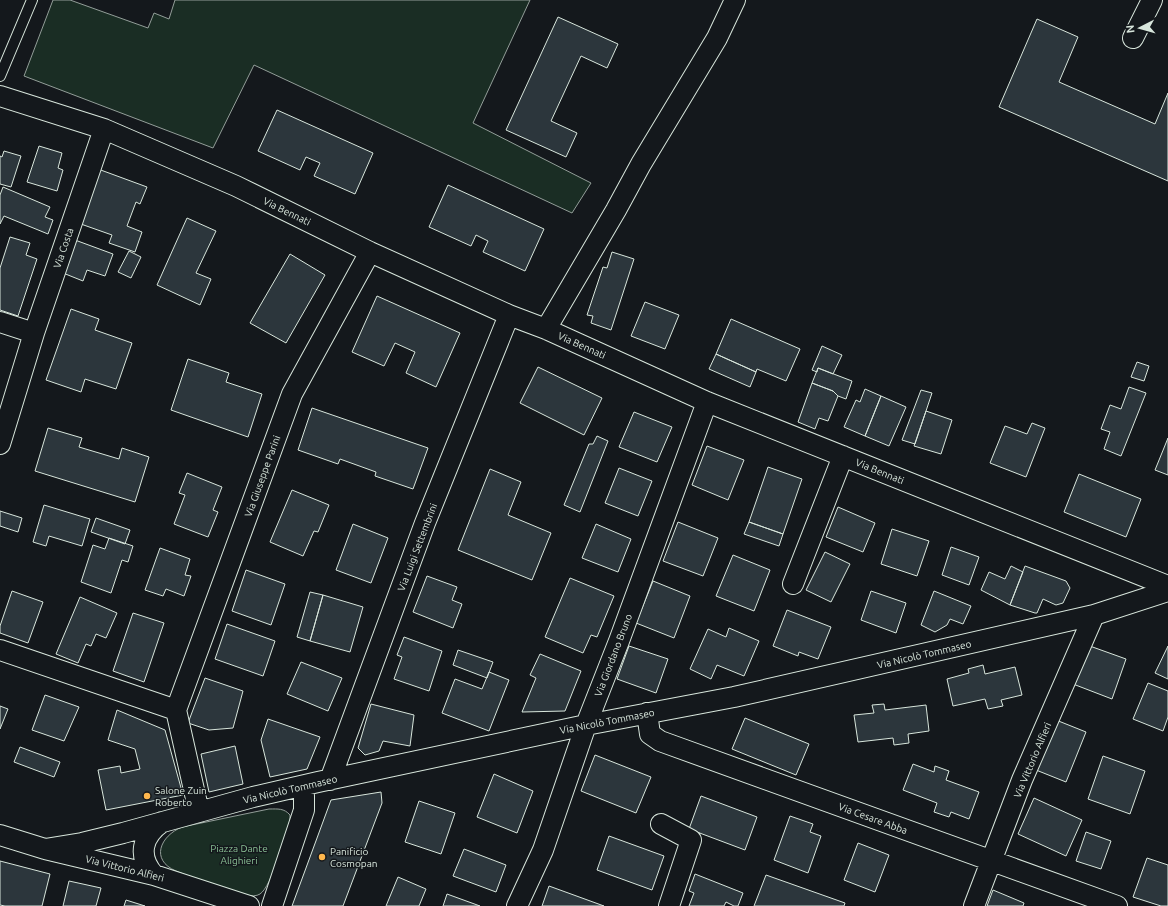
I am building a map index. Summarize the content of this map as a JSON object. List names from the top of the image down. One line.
{"streets":{"street":["Via Bennati","Via Costa","Via Giuseppe Parini","Via Luigi Settembrini","Via Nicolò Tommaseo","Via Giordano Bruno","Via Vittorio Alfieri","Via Cesare Abba"]},"crossings":[["Via Bennati","Via Costa"],["Via Bennati","Via Giuseppe Parini"],["Via Bennati","Via Luigi Settembrini"],["Via Bennati","Via Giordano Bruno"],["Via Luigi Settembrini","Via Nicolò Tommaseo"],["Via Nicolò Tommaseo","Via Giordano Bruno"],["Via Nicolò Tommaseo","Via Vittorio Alfieri"],["Via Nicolò Tommaseo","Via Cesare Abba"],["Via Vittorio Alfieri","Via Cesare Abba"]],"parks":["Piazza Dante Alighieri"],"places":["Salone Zuin Roberto","Panificio Cosmopan"],"north":"left"}
